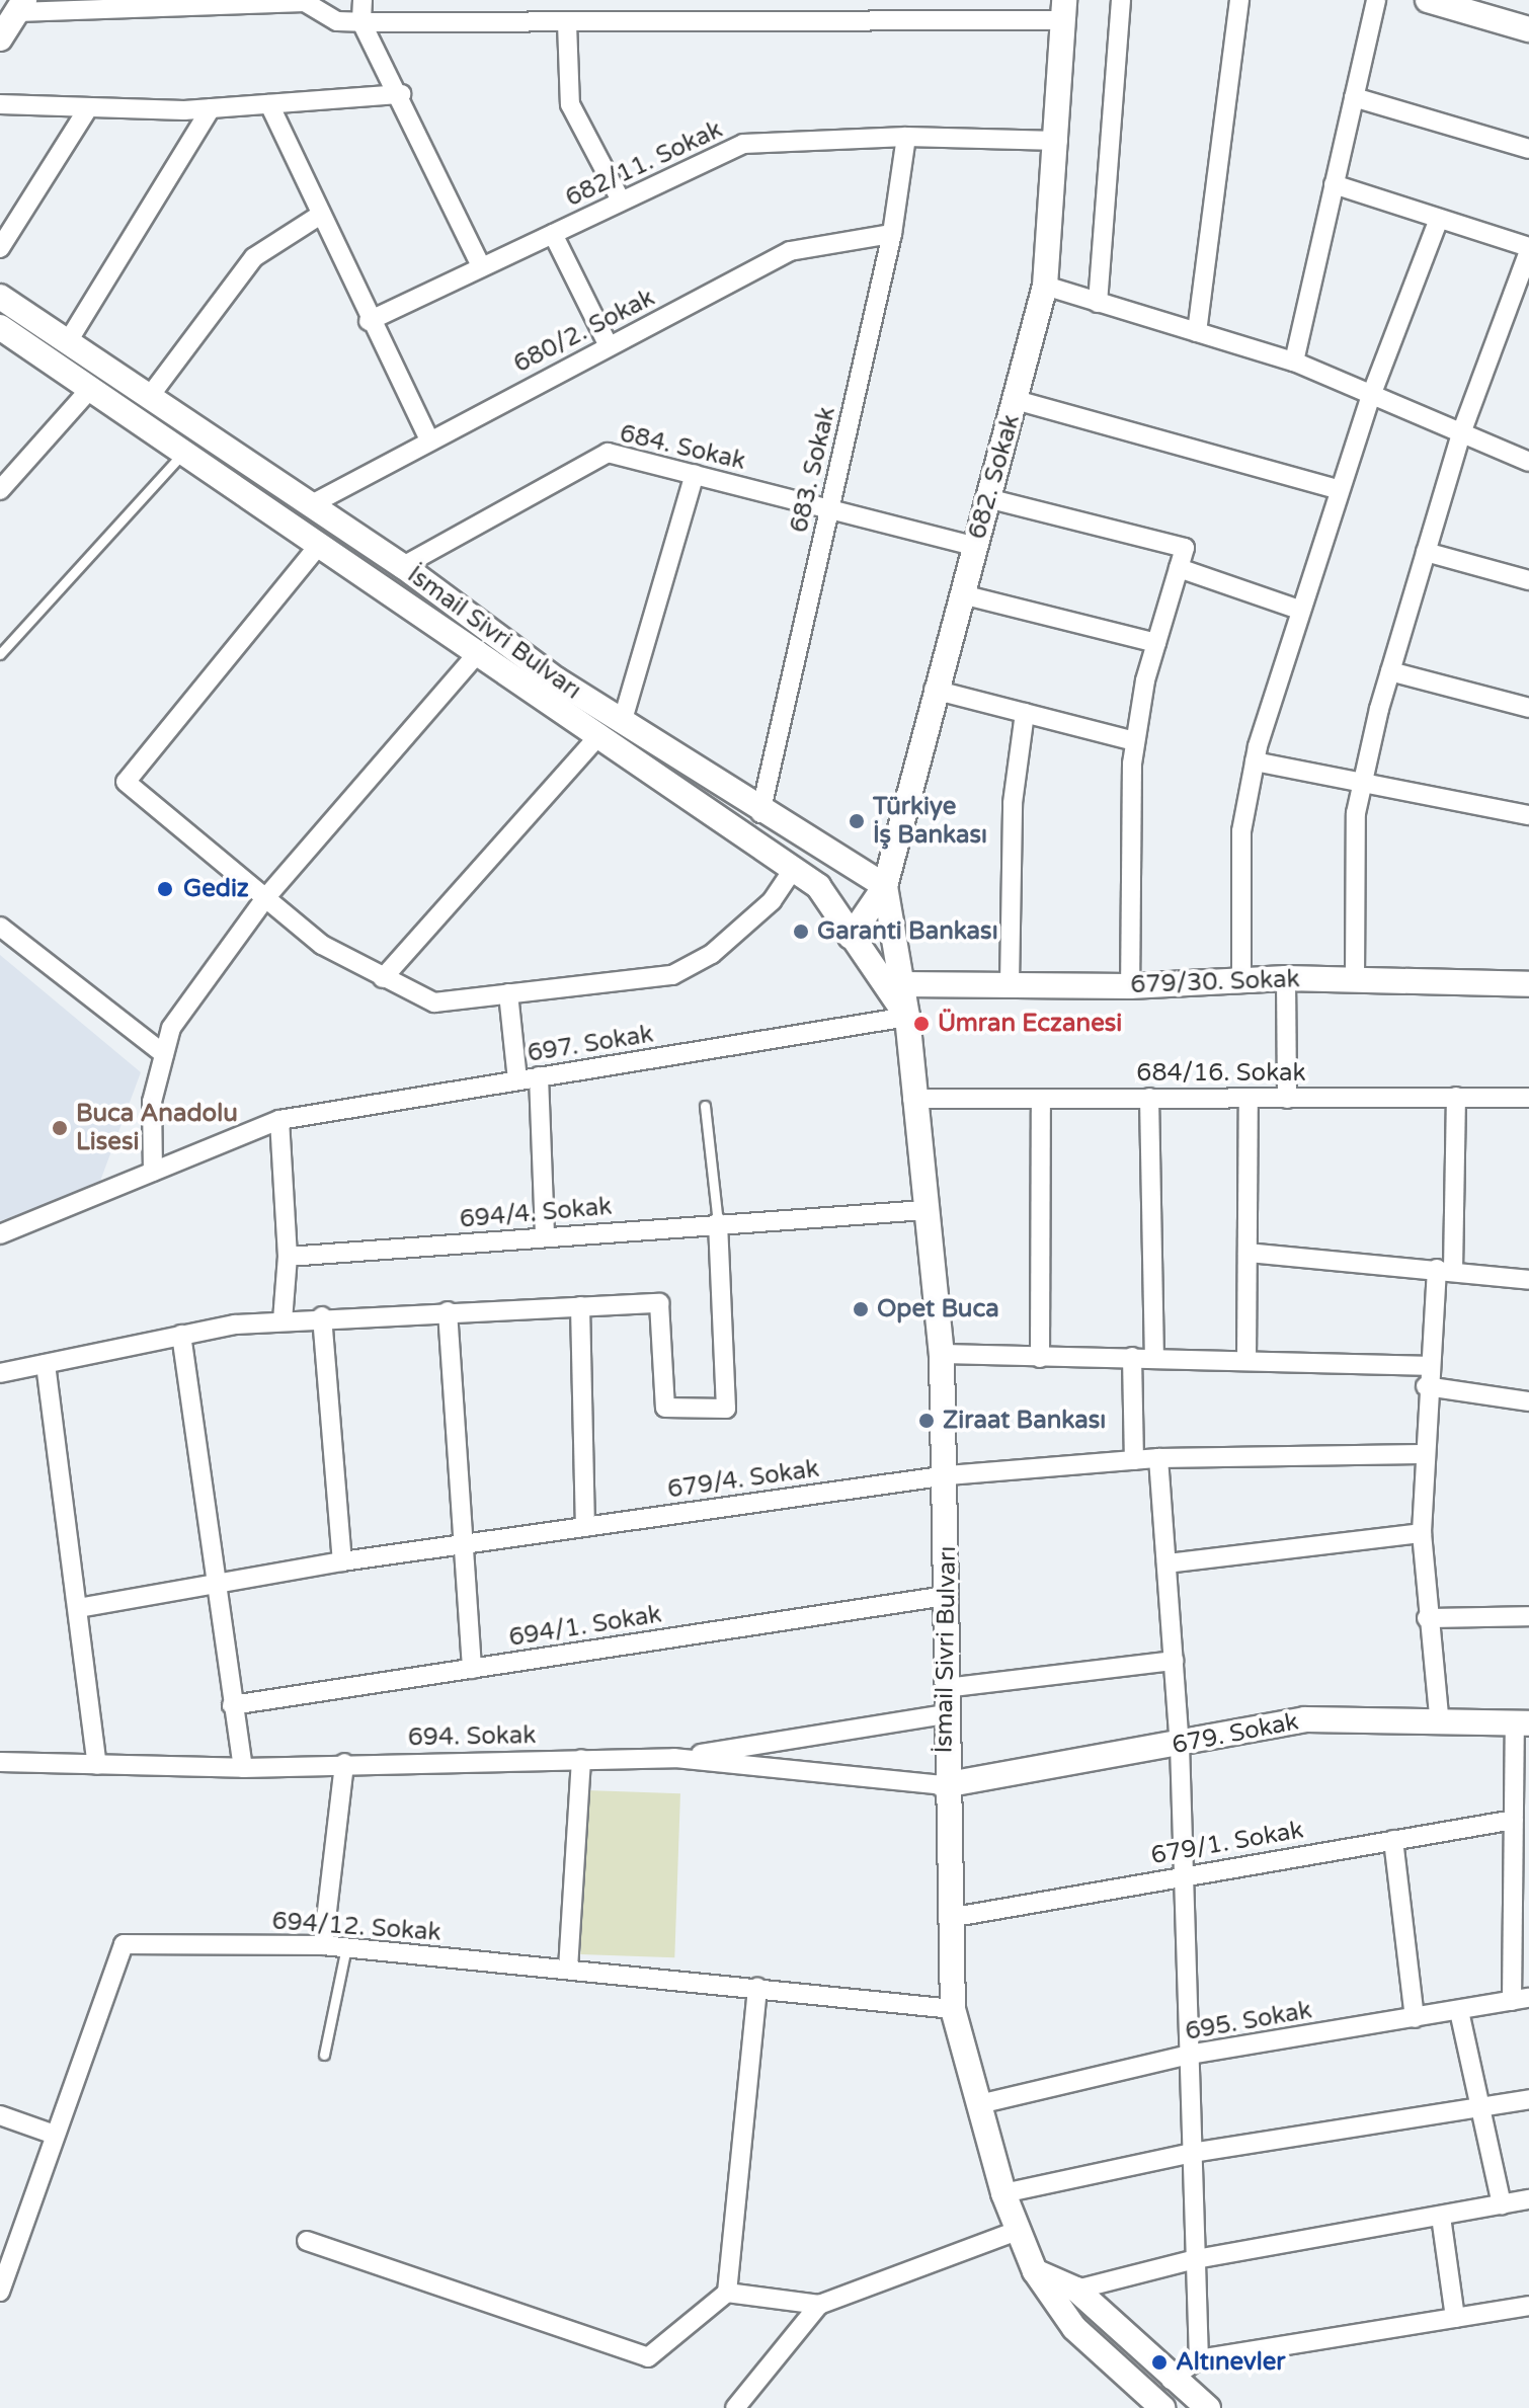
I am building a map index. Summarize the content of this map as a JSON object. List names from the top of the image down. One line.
{"streets":{"main road":["682. Sokak","İsmail Sivri Bulvarı","679/30. Sokak","679. Sokak"],"street":["682/11. Sokak","680/2. Sokak","684. Sokak","683. Sokak","697. Sokak","684/16. Sokak","694/4. Sokak","679/4. Sokak","694/1. Sokak","694. Sokak","679/1. Sokak","694/12. Sokak","695. Sokak"]},"crossings":[["682/11. Sokak","683. Sokak"],["682/11. Sokak","682. Sokak"],["680/2. Sokak","683. Sokak"],["680/2. Sokak","İsmail Sivri Bulvarı"],["684. Sokak","683. Sokak"],["684. Sokak","682. Sokak"],["684. Sokak","İsmail Sivri Bulvarı"],["683. Sokak","İsmail Sivri Bulvarı"],["682. Sokak","İsmail Sivri Bulvarı"],["İsmail Sivri Bulvarı","679/30. Sokak"],["İsmail Sivri Bulvarı","697. Sokak"],["İsmail Sivri Bulvarı","684/16. Sokak"],["İsmail Sivri Bulvarı","694/4. Sokak"],["İsmail Sivri Bulvarı","679/4. Sokak"],["İsmail Sivri Bulvarı","694/1. Sokak"],["İsmail Sivri Bulvarı","679. Sokak"],["İsmail Sivri Bulvarı","694. Sokak"],["İsmail Sivri Bulvarı","679/1. Sokak"],["İsmail Sivri Bulvarı","694/12. Sokak"],["İsmail Sivri Bulvarı","695. Sokak"],["679. Sokak","694. Sokak"]],"places":["Türkiye İş Bankası","Gediz","Garanti Bankası","Ümran Eczanesi","Buca Anadolu Lisesi","Opet Buca","Ziraat Bankası","Altınevler"]}
